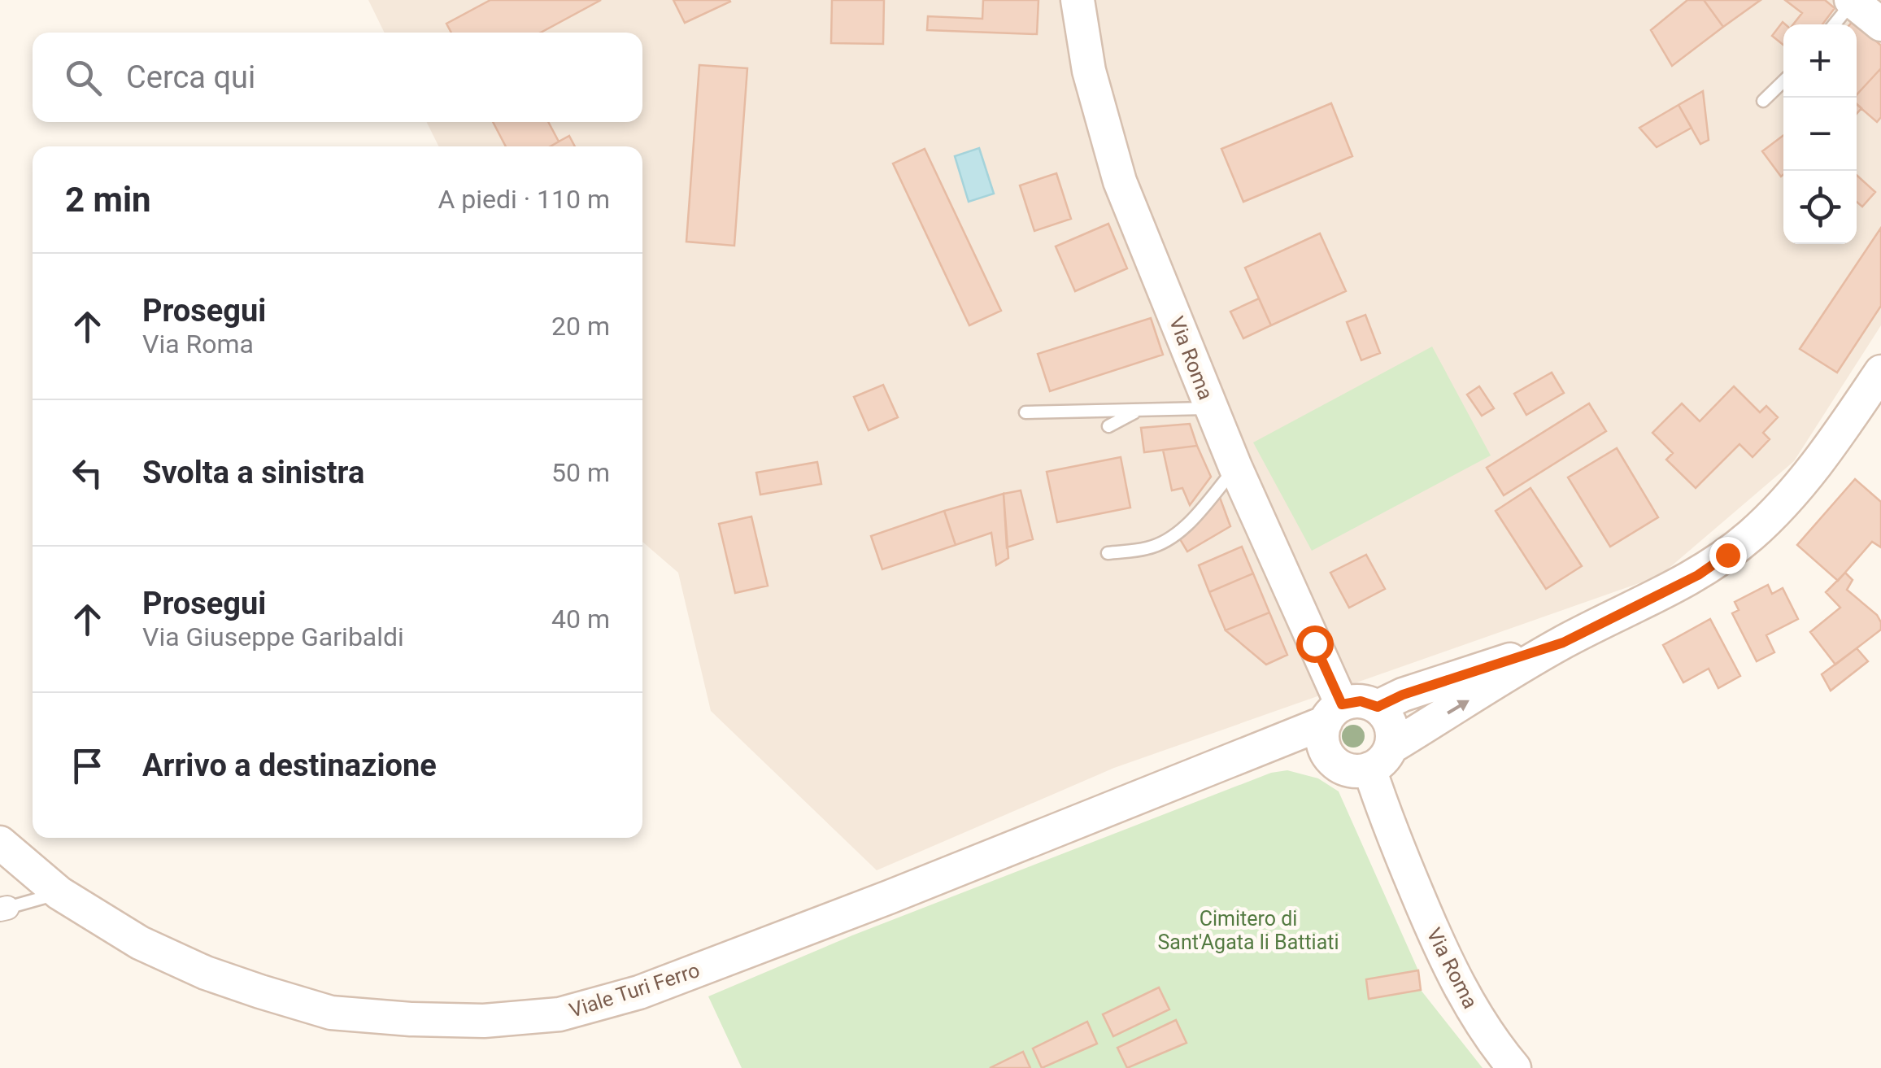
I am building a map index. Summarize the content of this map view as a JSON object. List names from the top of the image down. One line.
{"streets":{"main road":["Via Roma","Viale Turi Ferro"]},"crossings":[["Via Roma","Viale Turi Ferro"]],"parks":["Cimitero di Sant'Agata li Battiati"],"page":{"map_buttons":["+","−"],"search":"Cerca qui","heading":["2 min","A piedi · 110 m"],"list":[["Prosegui","Via Roma","20 m"],["Svolta a sinistra","50 m"],["Prosegui","Via Giuseppe Garibaldi","40 m"],"Arrivo a destinazione"]}}
